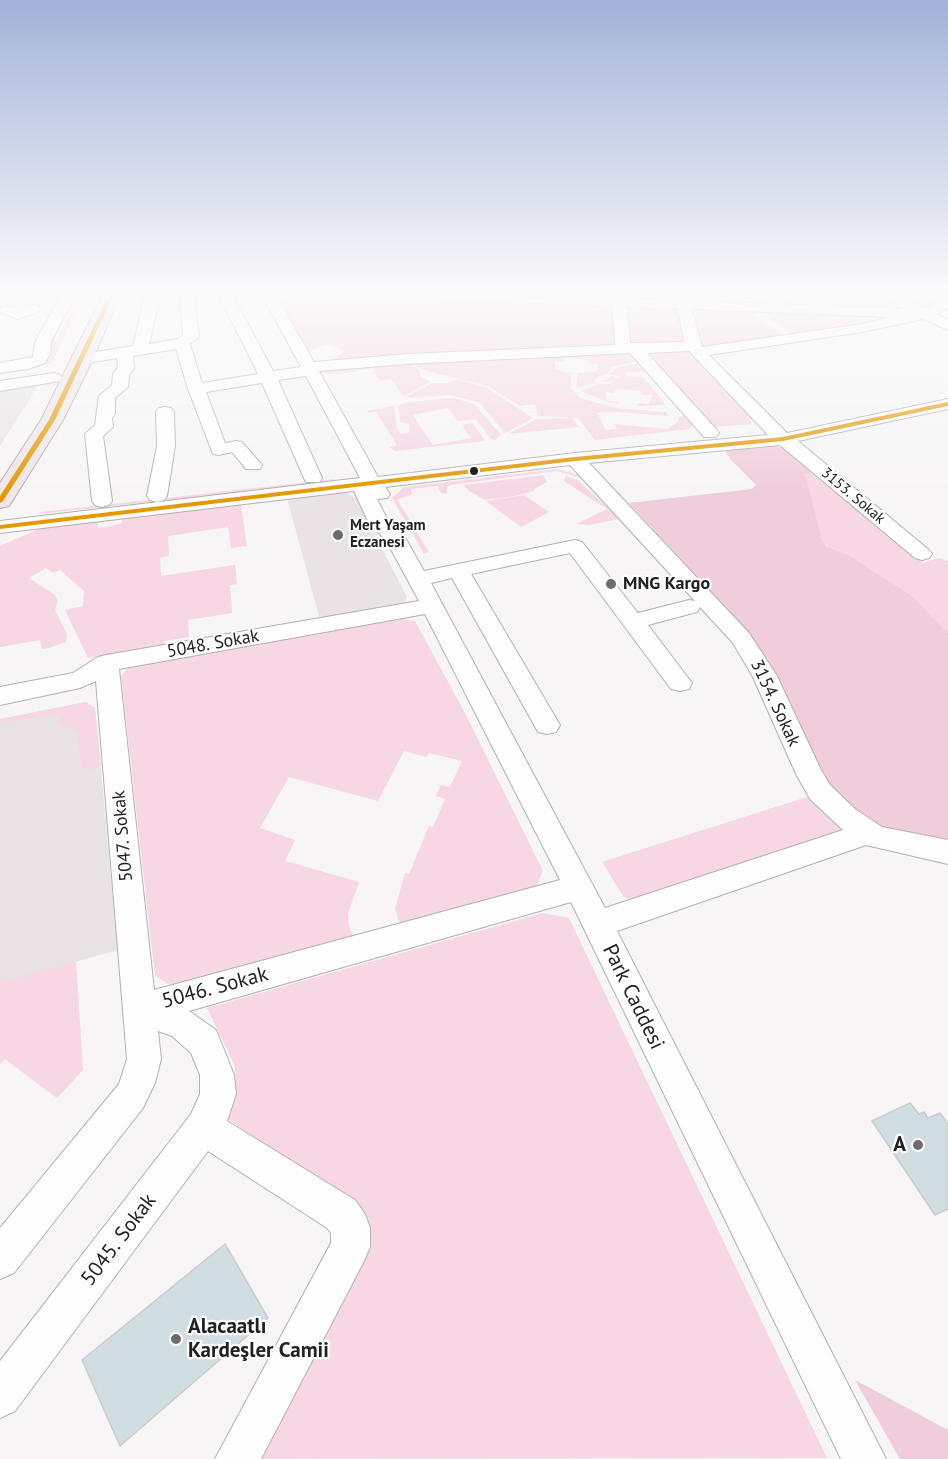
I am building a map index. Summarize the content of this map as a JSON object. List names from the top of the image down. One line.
{"streets":{"street":["3153. Sokak","5048. Sokak","3154. Sokak","5047. Sokak","5046. Sokak","Park Caddesi","5045. Sokak"]},"crossings":[["5048. Sokak","5047. Sokak"],["5048. Sokak","Park Caddesi"],["5047. Sokak","5046. Sokak"],["5047. Sokak","5045. Sokak"],["5046. Sokak","Park Caddesi"],["5046. Sokak","5045. Sokak"]],"places":["Mert Yaşam Eczanesi","MNG Kargo","A","Alacaatlı Kardeşler Camii"]}
